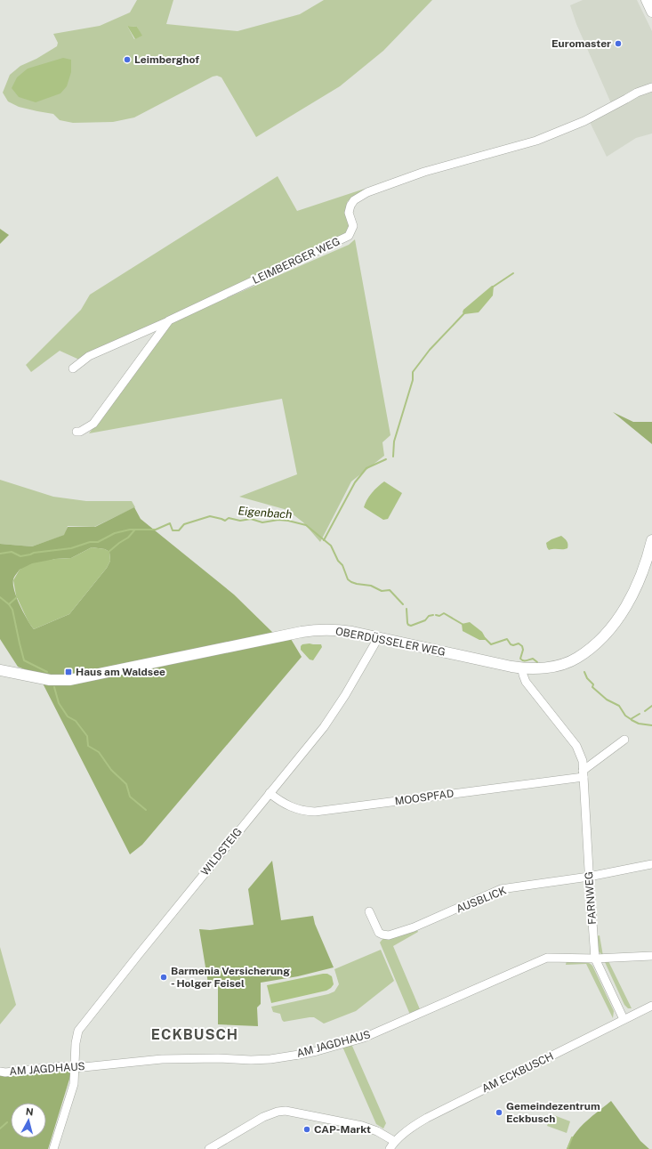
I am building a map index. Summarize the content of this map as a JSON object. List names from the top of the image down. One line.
{"streets":{"street":["LEIMBERGER WEG","OBERDÜSSELER WEG","MOOSPFAD","WILDSTEIG","FARNWEG","AUSBLICK","AM JAGDHAUS","AM ECKBUSCH"]},"crossings":[["OBERDÜSSELER WEG","WILDSTEIG"],["OBERDÜSSELER WEG","FARNWEG"],["MOOSPFAD","WILDSTEIG"],["MOOSPFAD","FARNWEG"],["WILDSTEIG","AM JAGDHAUS"],["FARNWEG","AUSBLICK"],["FARNWEG","AM JAGDHAUS"],["FARNWEG","AM ECKBUSCH"]],"districts":["ECKBUSCH"],"water":["Eigenbach"],"places":{"other":["Euromaster","Leimberghof","Barmenia Versicherung - Holger Feisel","Gemeindezentrum Eckbusch","CAP-Markt"],"transit":["Haus am Waldsee"]},"north":"top"}
